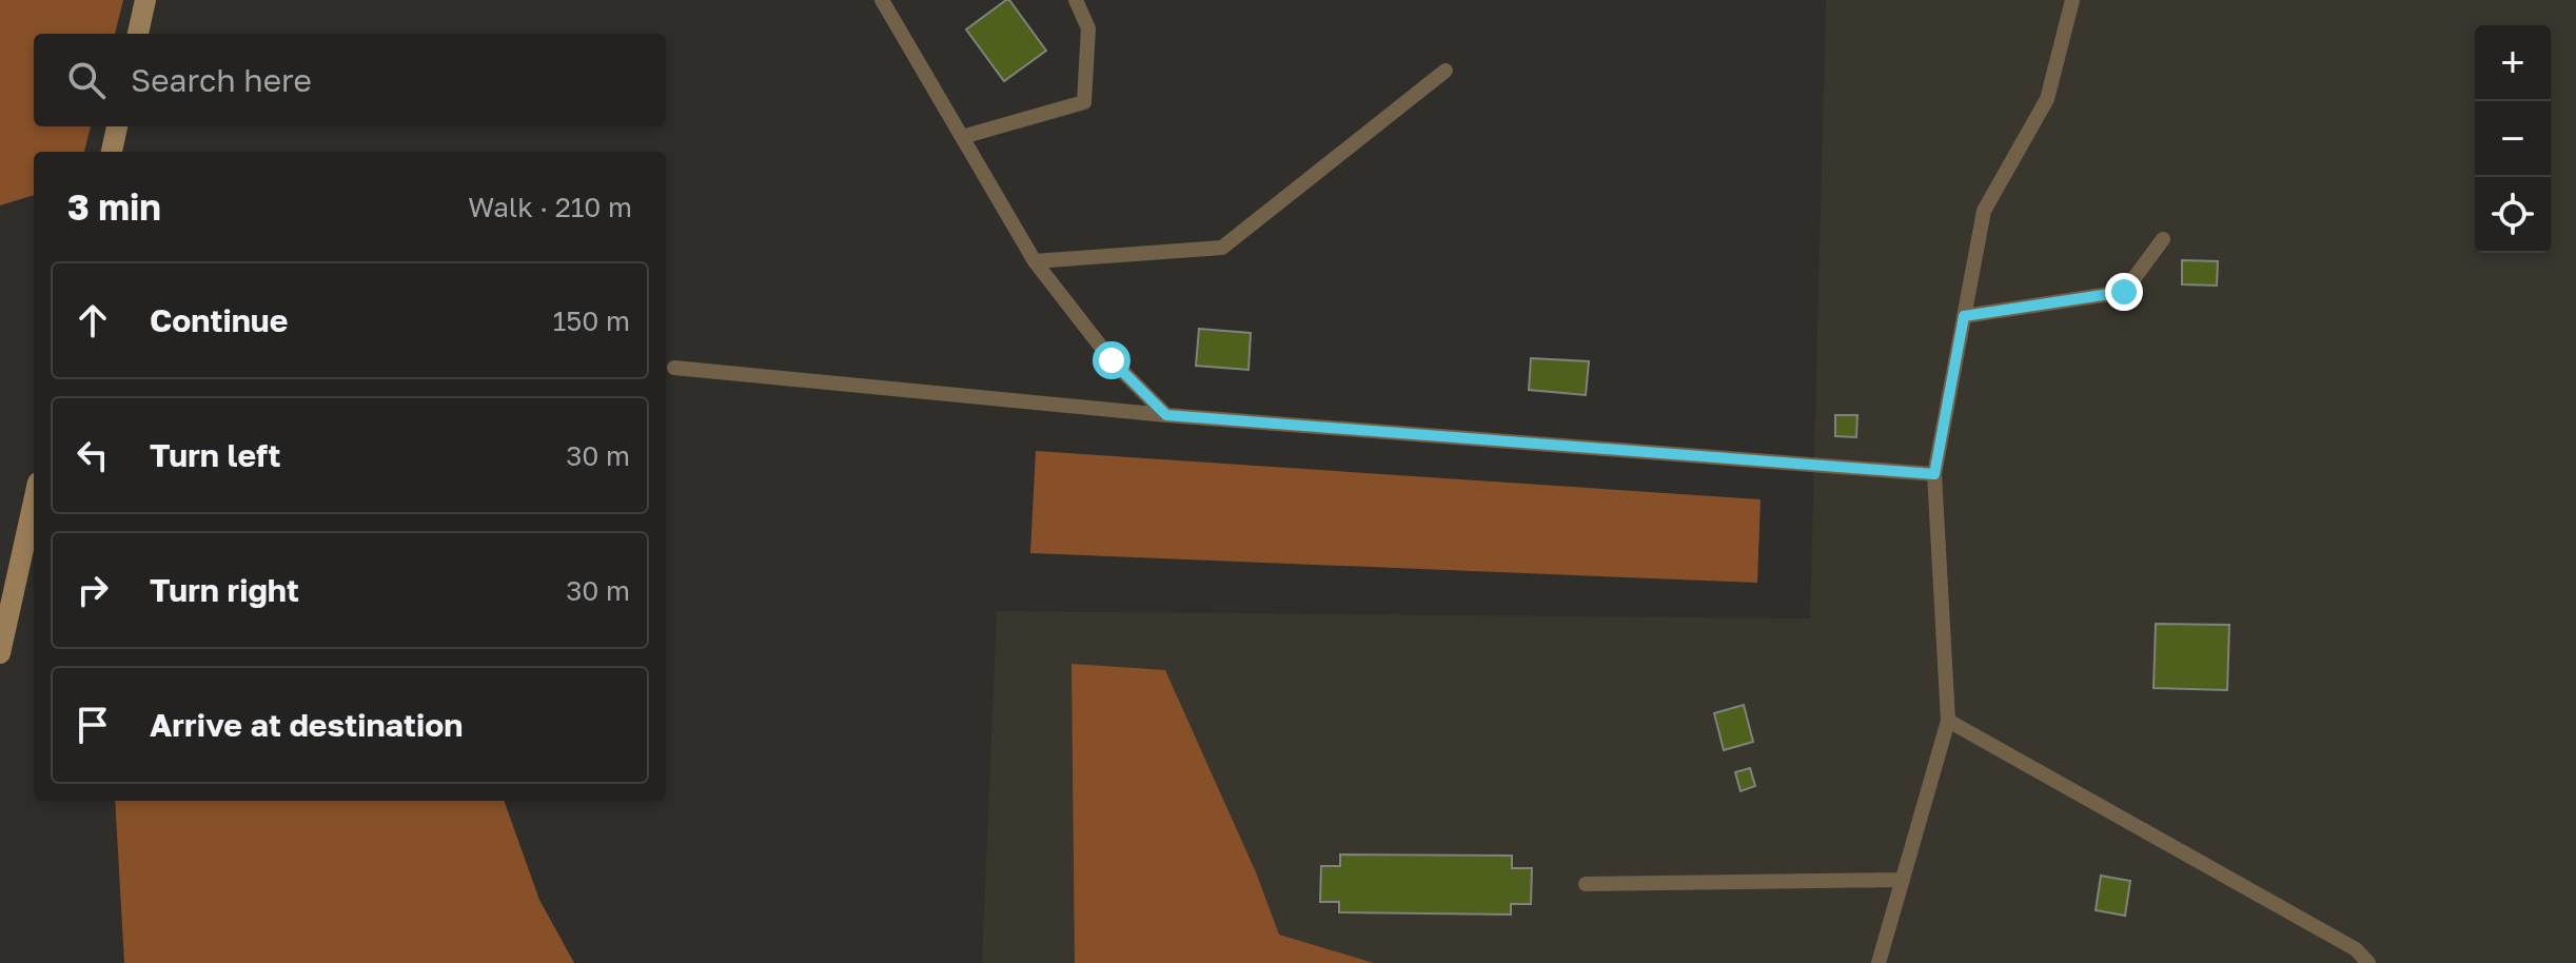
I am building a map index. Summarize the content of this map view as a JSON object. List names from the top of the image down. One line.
{"page":{"map_buttons":["+","−"],"search":"Search here","heading":["3 min","Walk · 210 m"],"list":[["Continue","150 m"],["Turn left","30 m"],["Turn right","30 m"],"Arrive at destination"]}}
